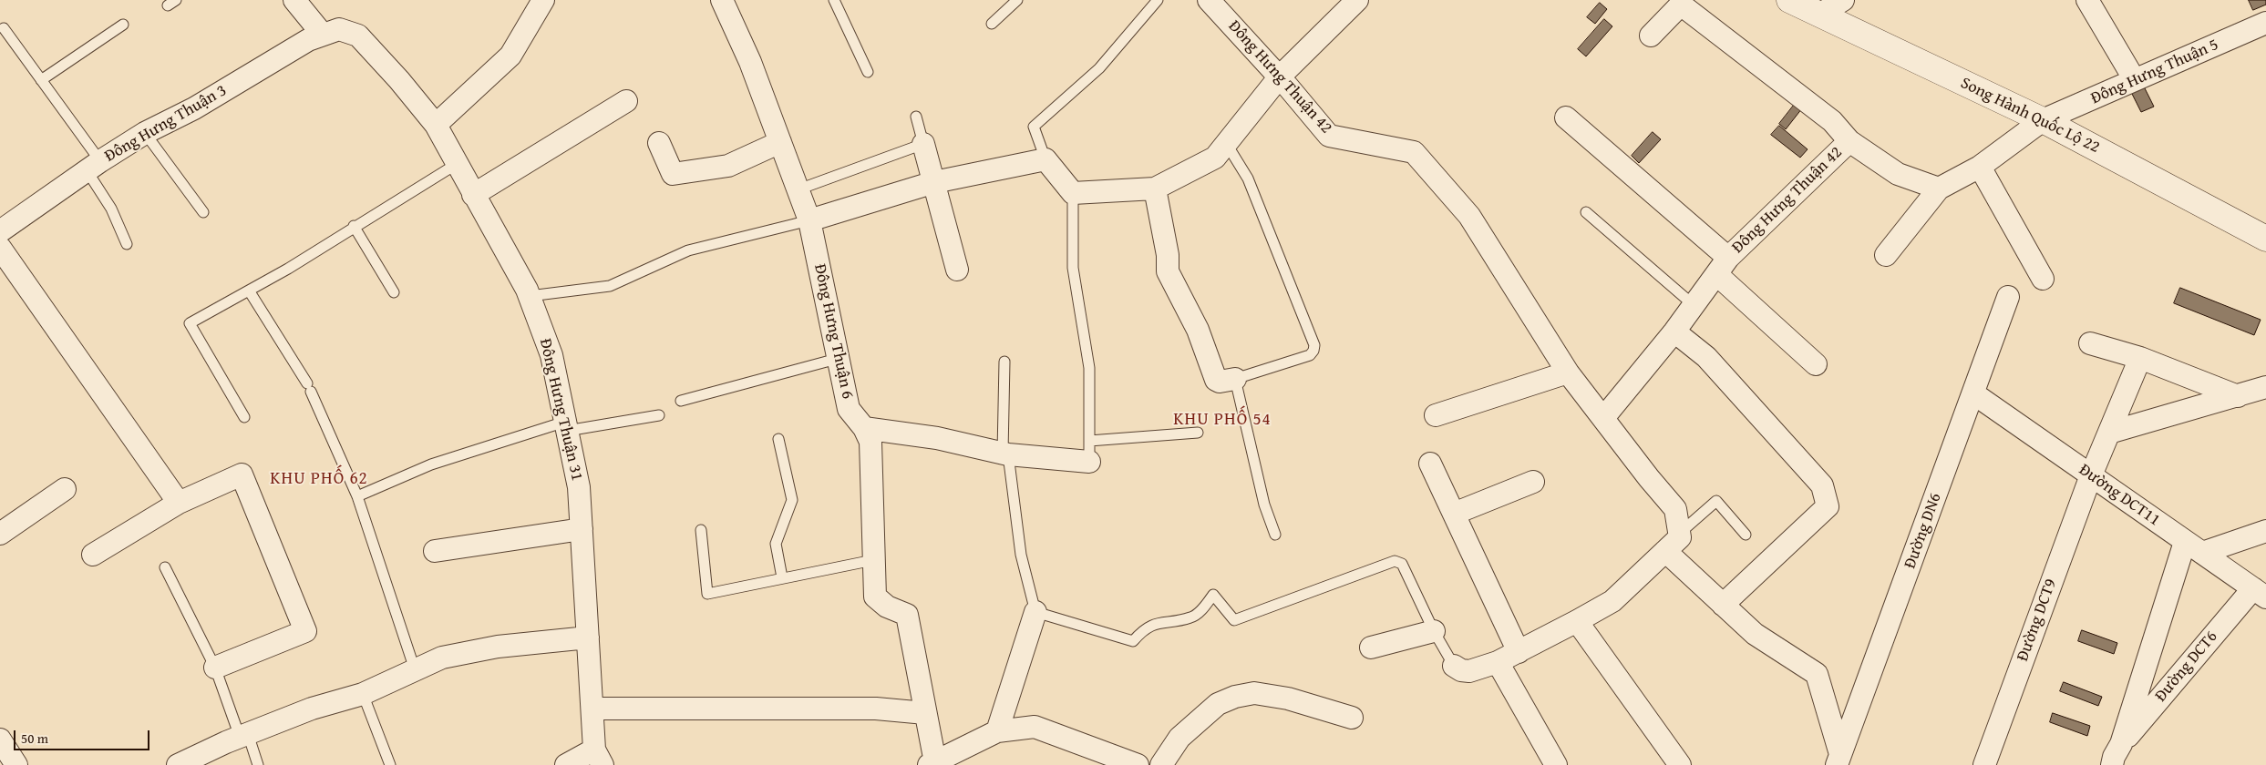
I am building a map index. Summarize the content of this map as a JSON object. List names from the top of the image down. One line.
{"streets":{"street":["Đông Hưng Thuận 5","Đông Hưng Thuận 42","Song Hành Quốc Lộ 22","Đông Hưng Thuận 3","Đông Hưng Thuận 6","Đông Hưng Thuận 31","Đường DCT11","Đường DN6","Đường DCT9","Đường DCT6"]},"crossings":[["Đông Hưng Thuận 5","Song Hành Quốc Lộ 22"],["Đông Hưng Thuận 3","Đông Hưng Thuận 31"],["Đường DCT11","Đường DN6"],["Đường DCT11","Đường DCT9"],["Đường DCT11","Đường DCT6"]],"districts":["KHU PHỐ 54","KHU PHỐ 62"],"scale_bar":"50 m"}
